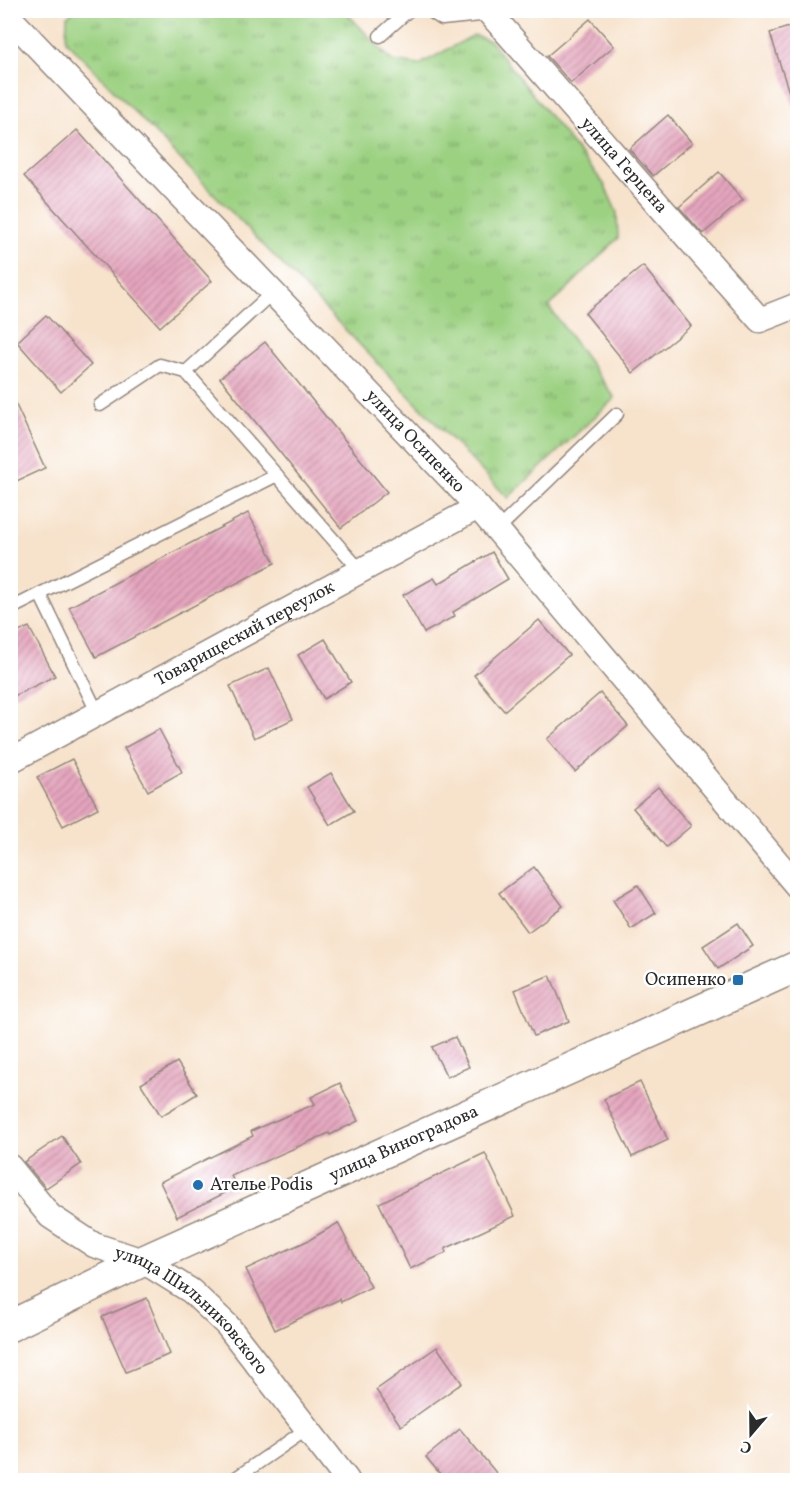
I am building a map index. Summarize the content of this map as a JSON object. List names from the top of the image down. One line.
{"streets":{"street":["улица Герцена","улица Осипенко","Товарищеский переулок","улица Виноградова","улица Шильниковского"]},"crossings":[["улица Осипенко","Товарищеский переулок"],["улица Виноградова","улица Шильниковского"]],"places":{"transit":["Осипенко"],"other":["Ателье Podis"]},"north":"bottom"}
